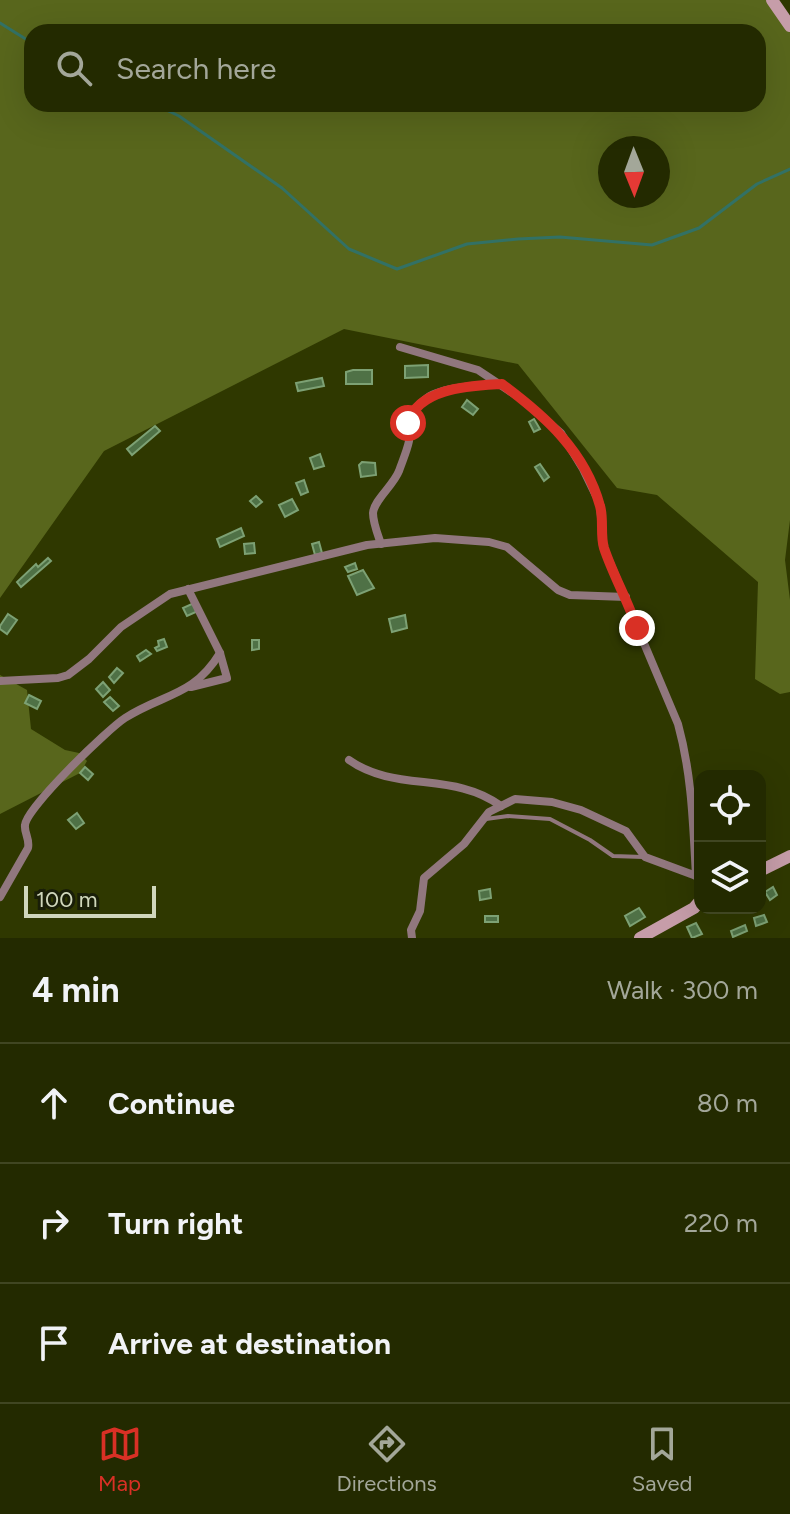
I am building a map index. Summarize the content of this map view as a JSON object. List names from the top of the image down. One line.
{"scale_bar":"100 m","north":"bottom","page":{"search":"Search here","scale":"100 m","heading":["4 min","Walk · 300 m"],"list":[["Continue","80 m"],["Turn right","220 m"],"Arrive at destination"],"nav":["Map","Directions","Saved"]}}
